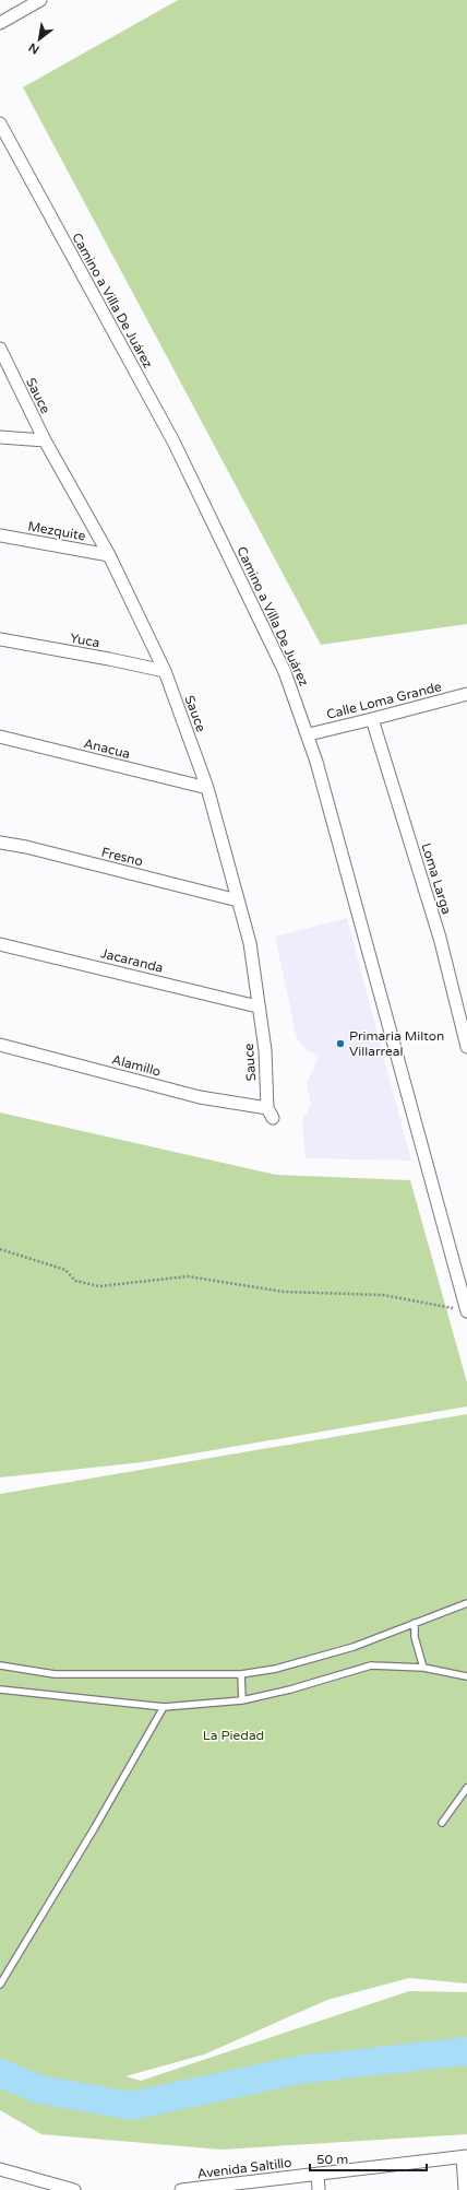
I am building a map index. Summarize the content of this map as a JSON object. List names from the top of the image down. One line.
{"streets":{"street":["Camino a Villa De Juárez","Sauce","Mezquite","Yuca","Calle Loma Grande","Anacua","Fresno","Loma Larga","Jacaranda","Alamillo","Avenida Saltillo"]},"crossings":[["Camino a Villa De Juárez","Calle Loma Grande"],["Sauce","Mezquite"],["Sauce","Yuca"],["Sauce","Anacua"],["Sauce","Fresno"],["Sauce","Jacaranda"],["Sauce","Alamillo"],["Calle Loma Grande","Loma Larga"]],"parks":["La Piedad"],"places":["Primaria Milton Villarreal"],"scale_bar":"50 m","north":"bottom left"}
